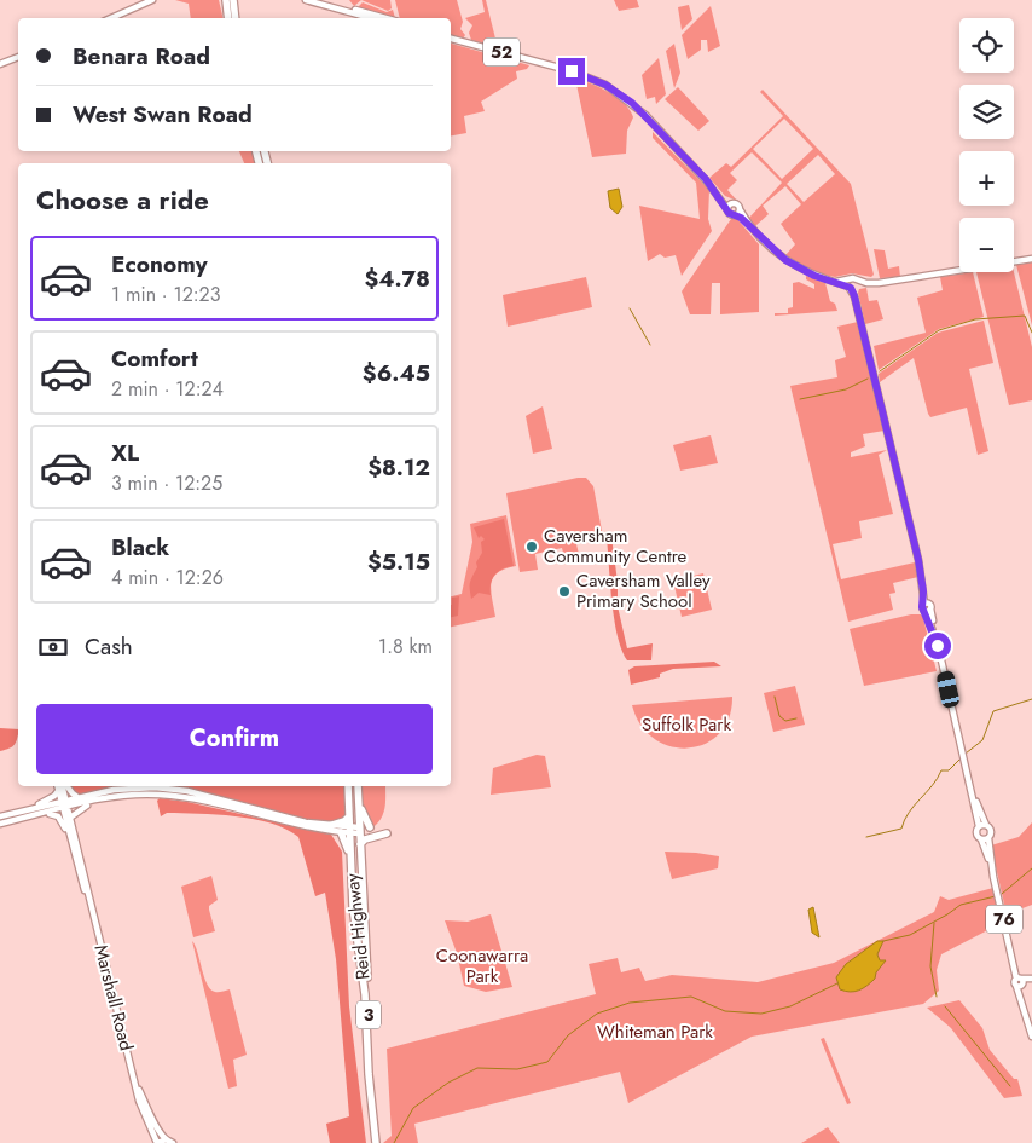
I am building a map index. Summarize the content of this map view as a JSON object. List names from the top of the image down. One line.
{"streets":{"highway":["Reid Highway","3"],"main road":["52","76","Marshall Road"]},"crossings":[["52","76"]],"parks":["Suffolk Park","Coonawarra Park","Whiteman Park"],"places":["Caversham Community Centre","Caversham Valley Primary School"],"page":{"map_buttons":["+","−"],"banner":["Benara Road","West Swan Road"],"heading":"Choose a ride","list":[{"name":"Economy","note":"1 min · 12:23","value":"$4.78"},{"name":"Comfort","note":"2 min · 12:24","value":"$6.45"},{"name":"XL","note":"3 min · 12:25","value":"$8.12"},{"name":"Black","note":"4 min · 12:26","value":"$5.15"}],"pay":["Cash","1.8 km"],"buttons":"Confirm"}}
